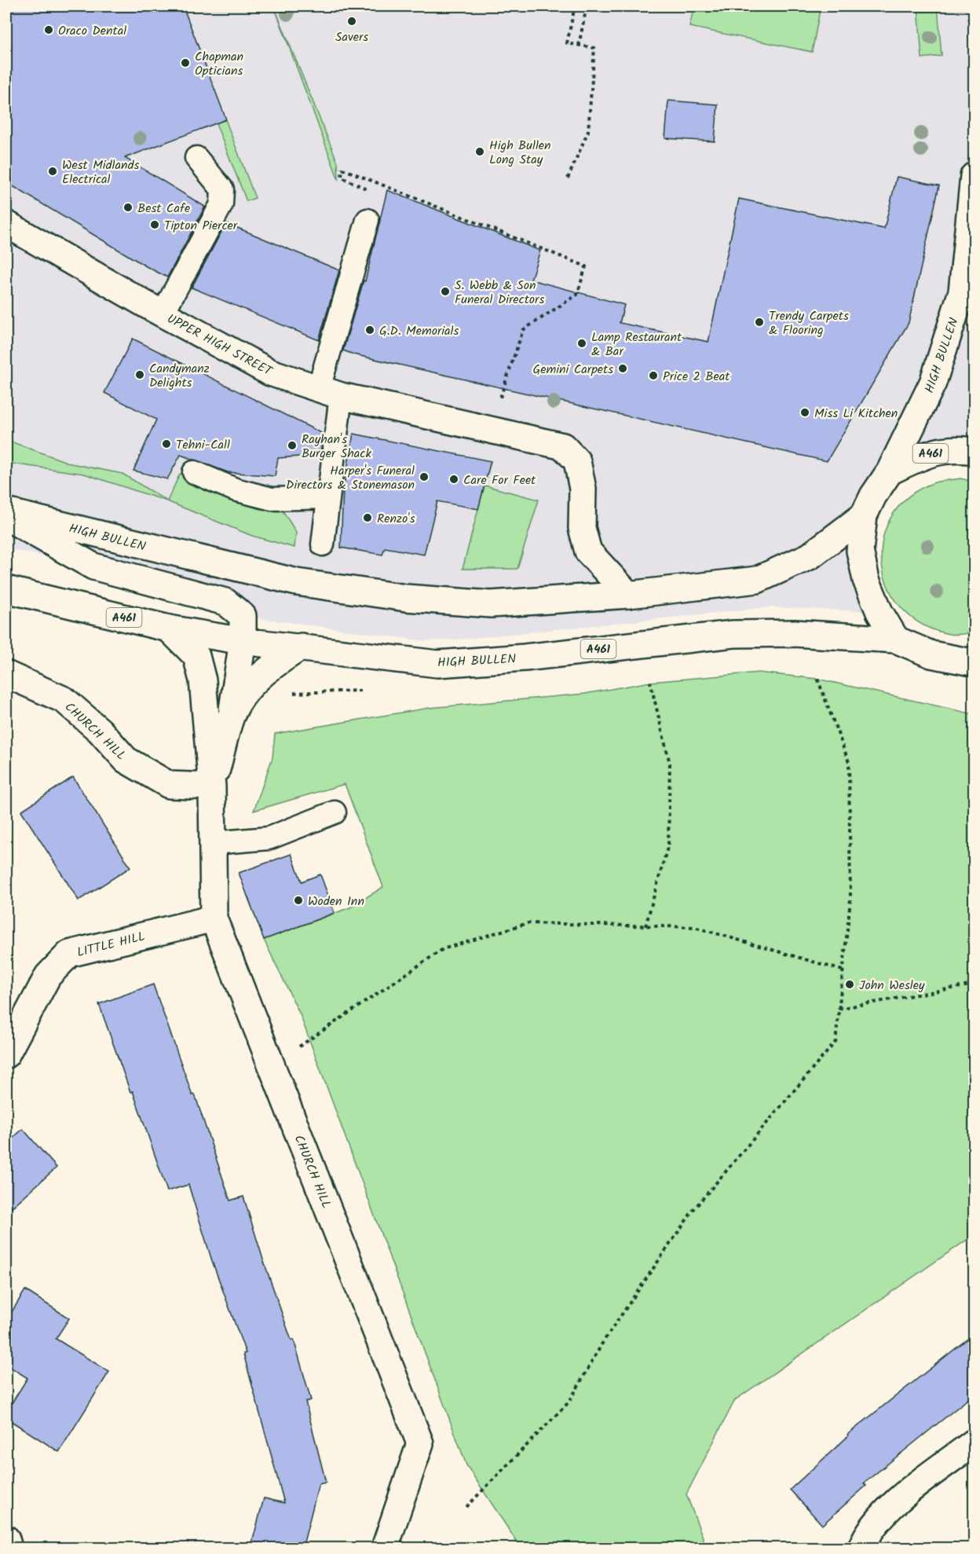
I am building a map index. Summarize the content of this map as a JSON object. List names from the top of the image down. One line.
{"streets":{"main road":["UPPER HIGH STREET","HIGH BULLEN","A461","CHURCH HILL","LITTLE HILL"]},"crossings":[["UPPER HIGH STREET","HIGH BULLEN"],["HIGH BULLEN","A461"],["HIGH BULLEN","CHURCH HILL"],["CHURCH HILL","LITTLE HILL"]],"places":["Savers","Oraco Dental","Chapman Opticians","High Bullen Long Stay","West Midlands Electrical","Best Cafe","Tipton Piercer","S. Webb & Son Funeral Directors","Trendy Carpets & Flooring","G.D. Memorials","Lamp Restaurant & Bar","Gemini Carpets","Candymanz Delights","Price 2 Beat","Miss Li Kitchen","Tehni-Call","Rayhan's Burger Shack","Harper's Funeral Directors & Stonemason","Care For Feet","Renzo's","Woden Inn","John Wesley"]}
